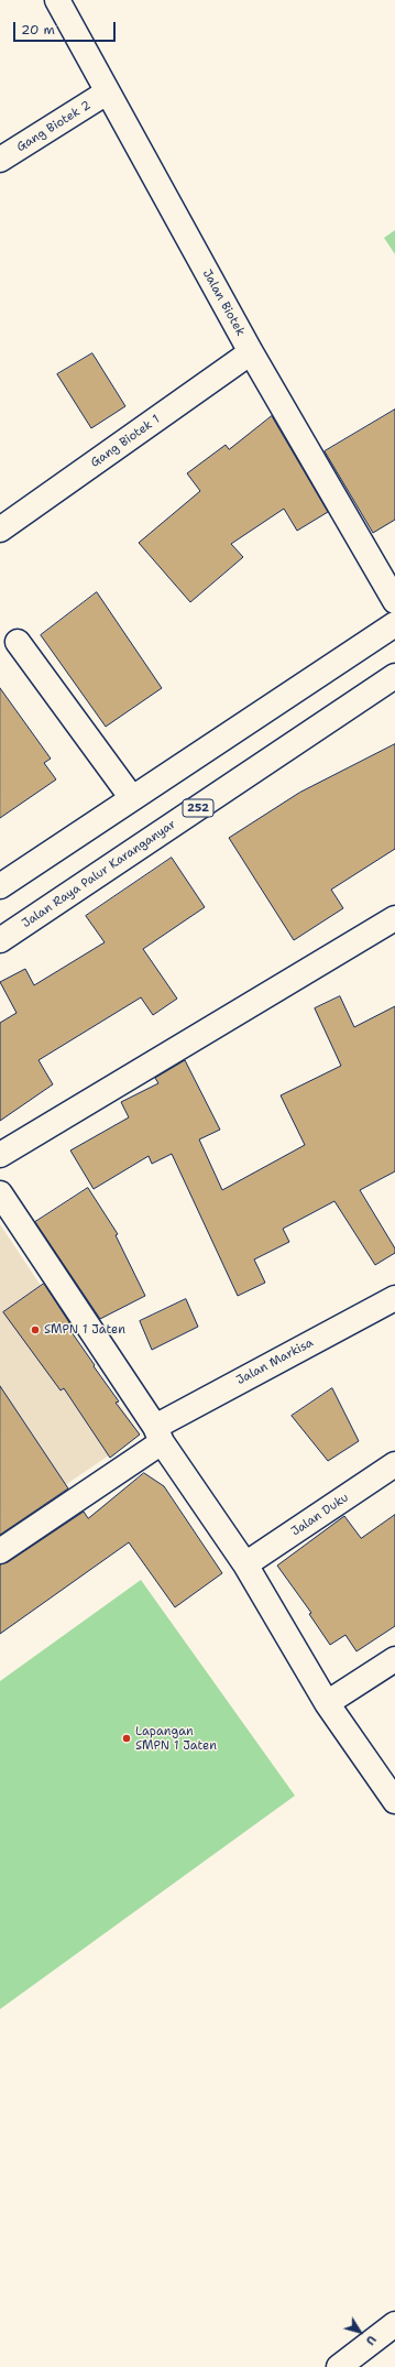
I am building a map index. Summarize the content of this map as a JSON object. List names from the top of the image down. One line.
{"streets":{"street":["Gang Biotek 2","Jalan Biotek","Gang Biotek 1","252","Jalan Raya Palur Karanganyar","Jalan Markisa","Jalan Duku"]},"crossings":[["Gang Biotek 2","Jalan Biotek"],["Jalan Biotek","Gang Biotek 1"]],"places":["SMPN 1 Jaten","Lapangan SMPN 1 Jaten"],"scale_bar":"20 m","north":"bottom right"}
